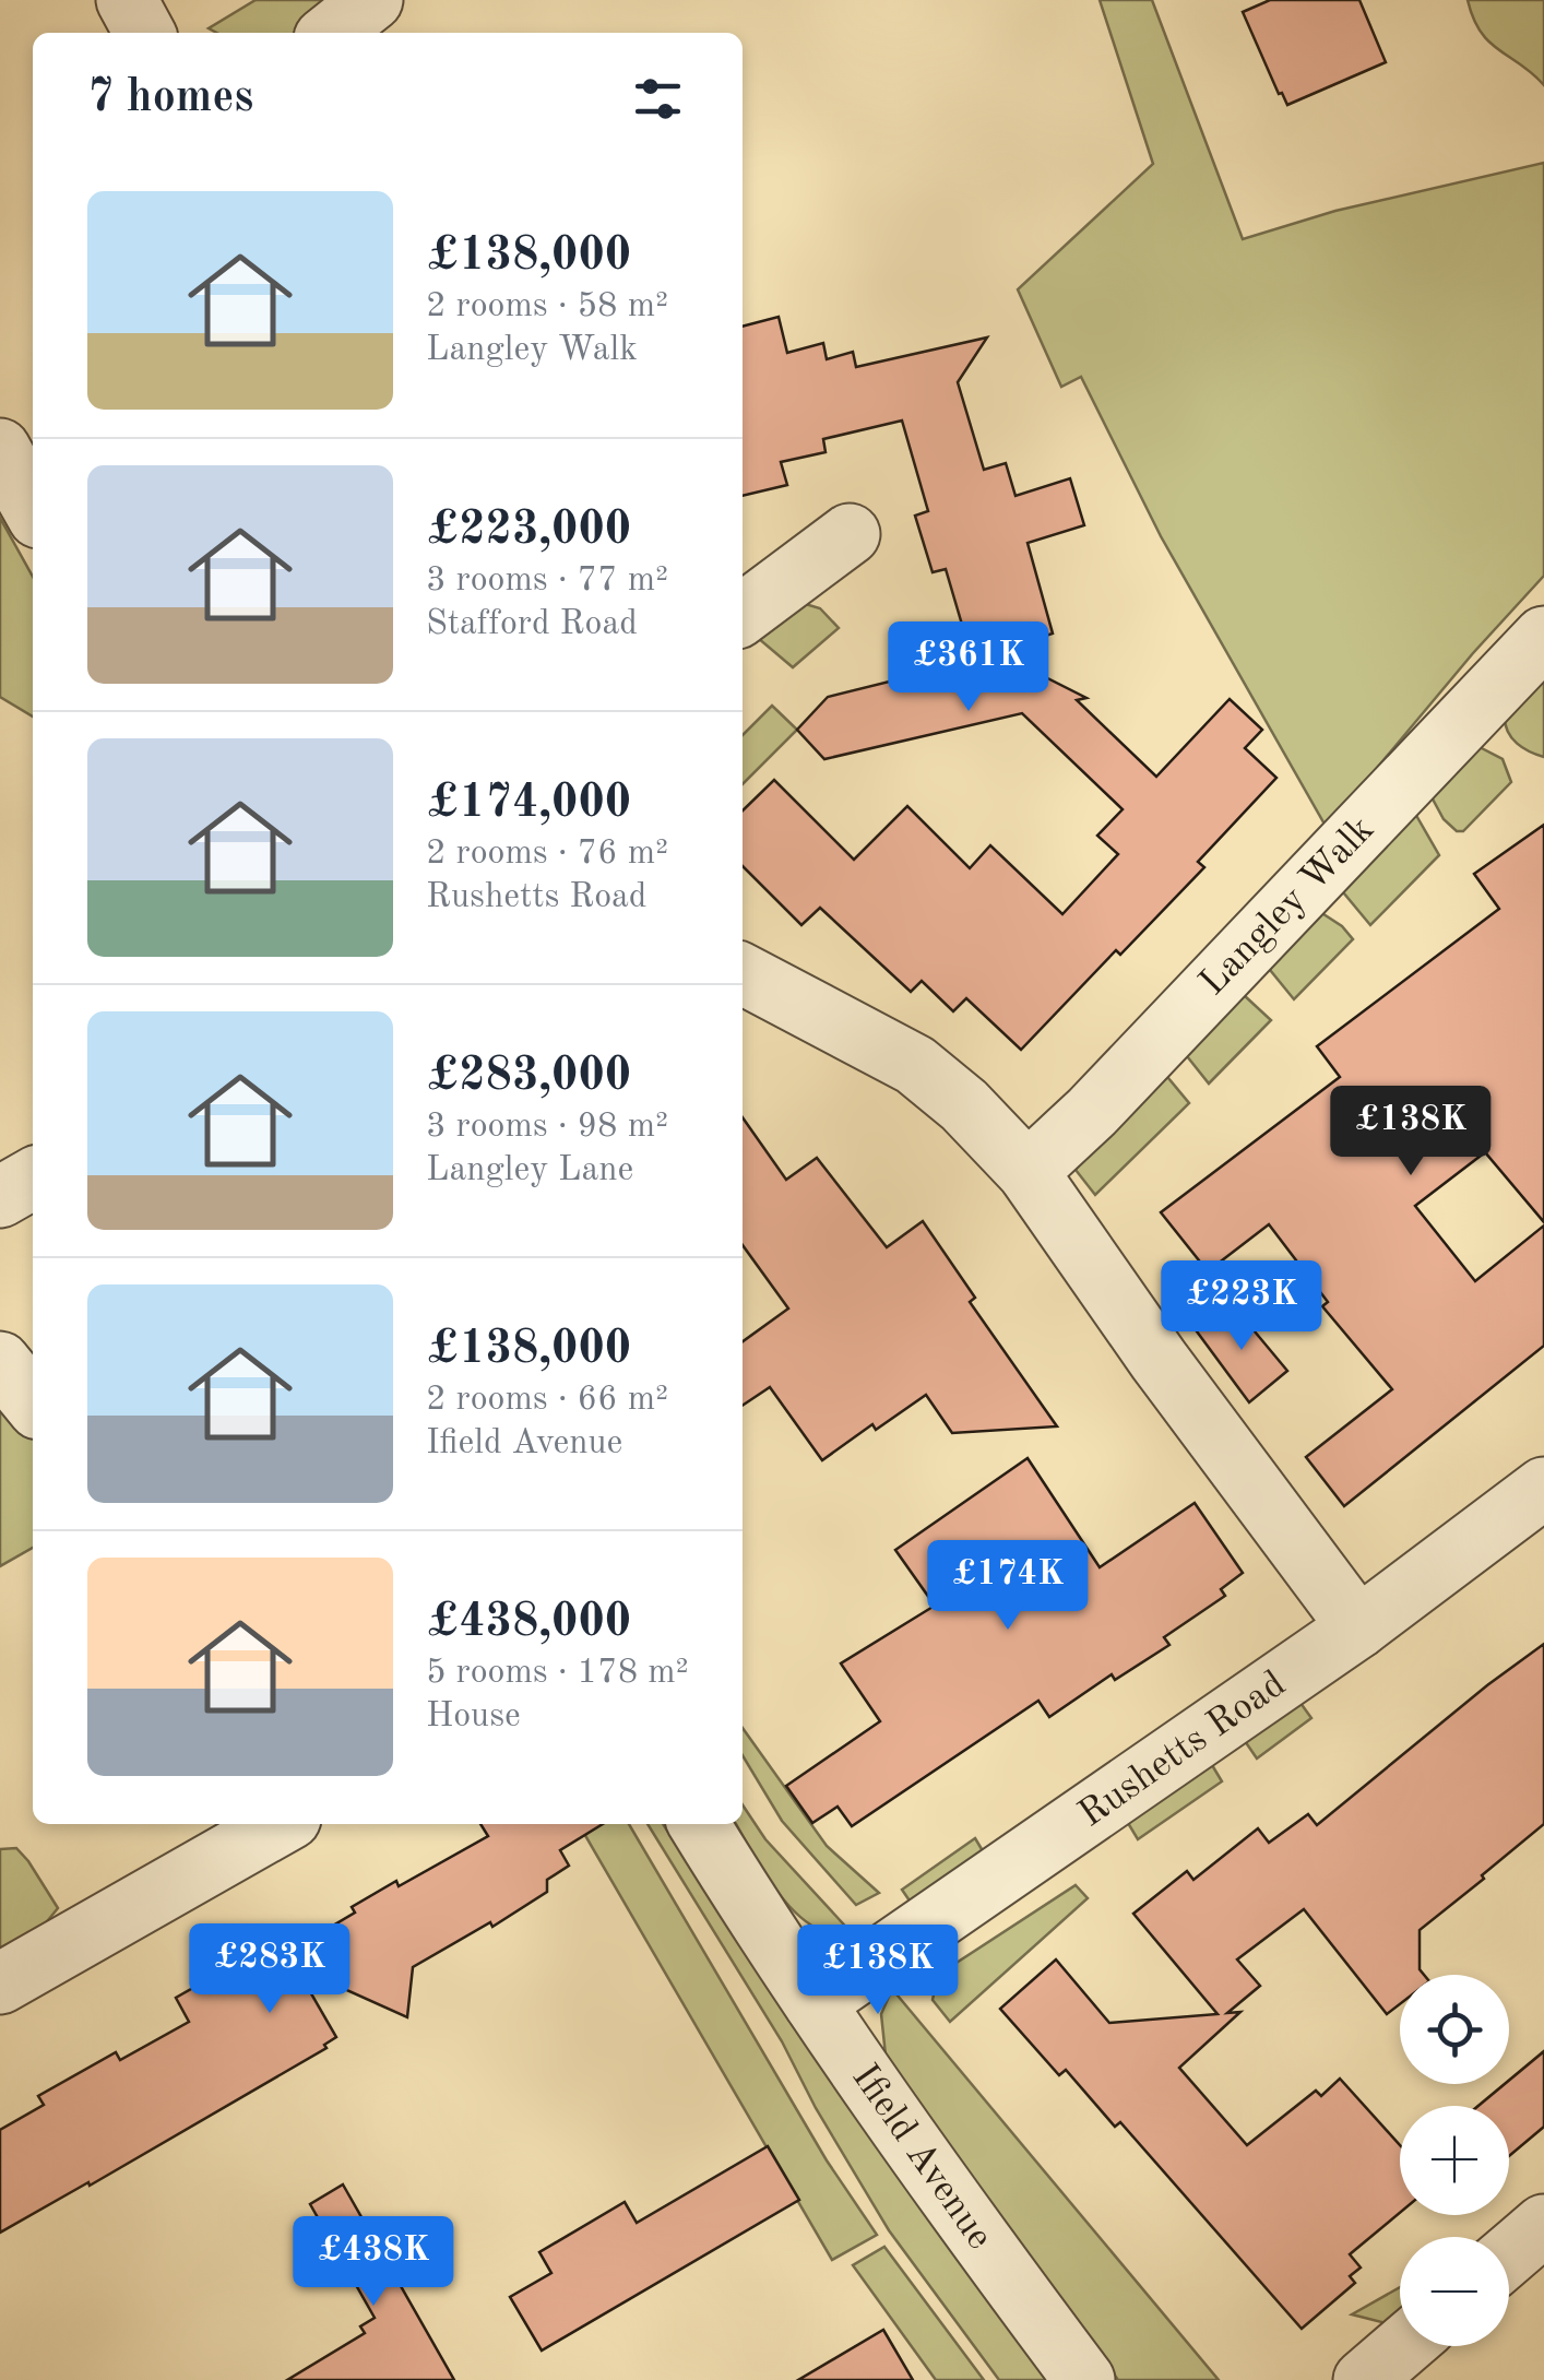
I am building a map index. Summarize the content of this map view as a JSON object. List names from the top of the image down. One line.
{"streets":{"street":["Langley Walk","Rushetts Road","Ifield Avenue"]},"crossings":[["Rushetts Road","Ifield Avenue"]],"page":{"heading":"7 homes","list":[{"name":"£138,000","note":"2 rooms · 58 m² · Langley Walk"},{"name":"£223,000","note":"3 rooms · 77 m² · Stafford Road"},{"name":"£174,000","note":"2 rooms · 76 m² · Rushetts Road"},{"name":"£283,000","note":"3 rooms · 98 m² · Langley Lane"},{"name":"£138,000","note":"2 rooms · 66 m² · Ifield Avenue"},{"name":"£438,000","note":"5 rooms · 178 m² · House"}],"price":["£361K","£138K","£223K","£174K","£283K","£138K","£438K"],"map_buttons":["+","−"]}}
